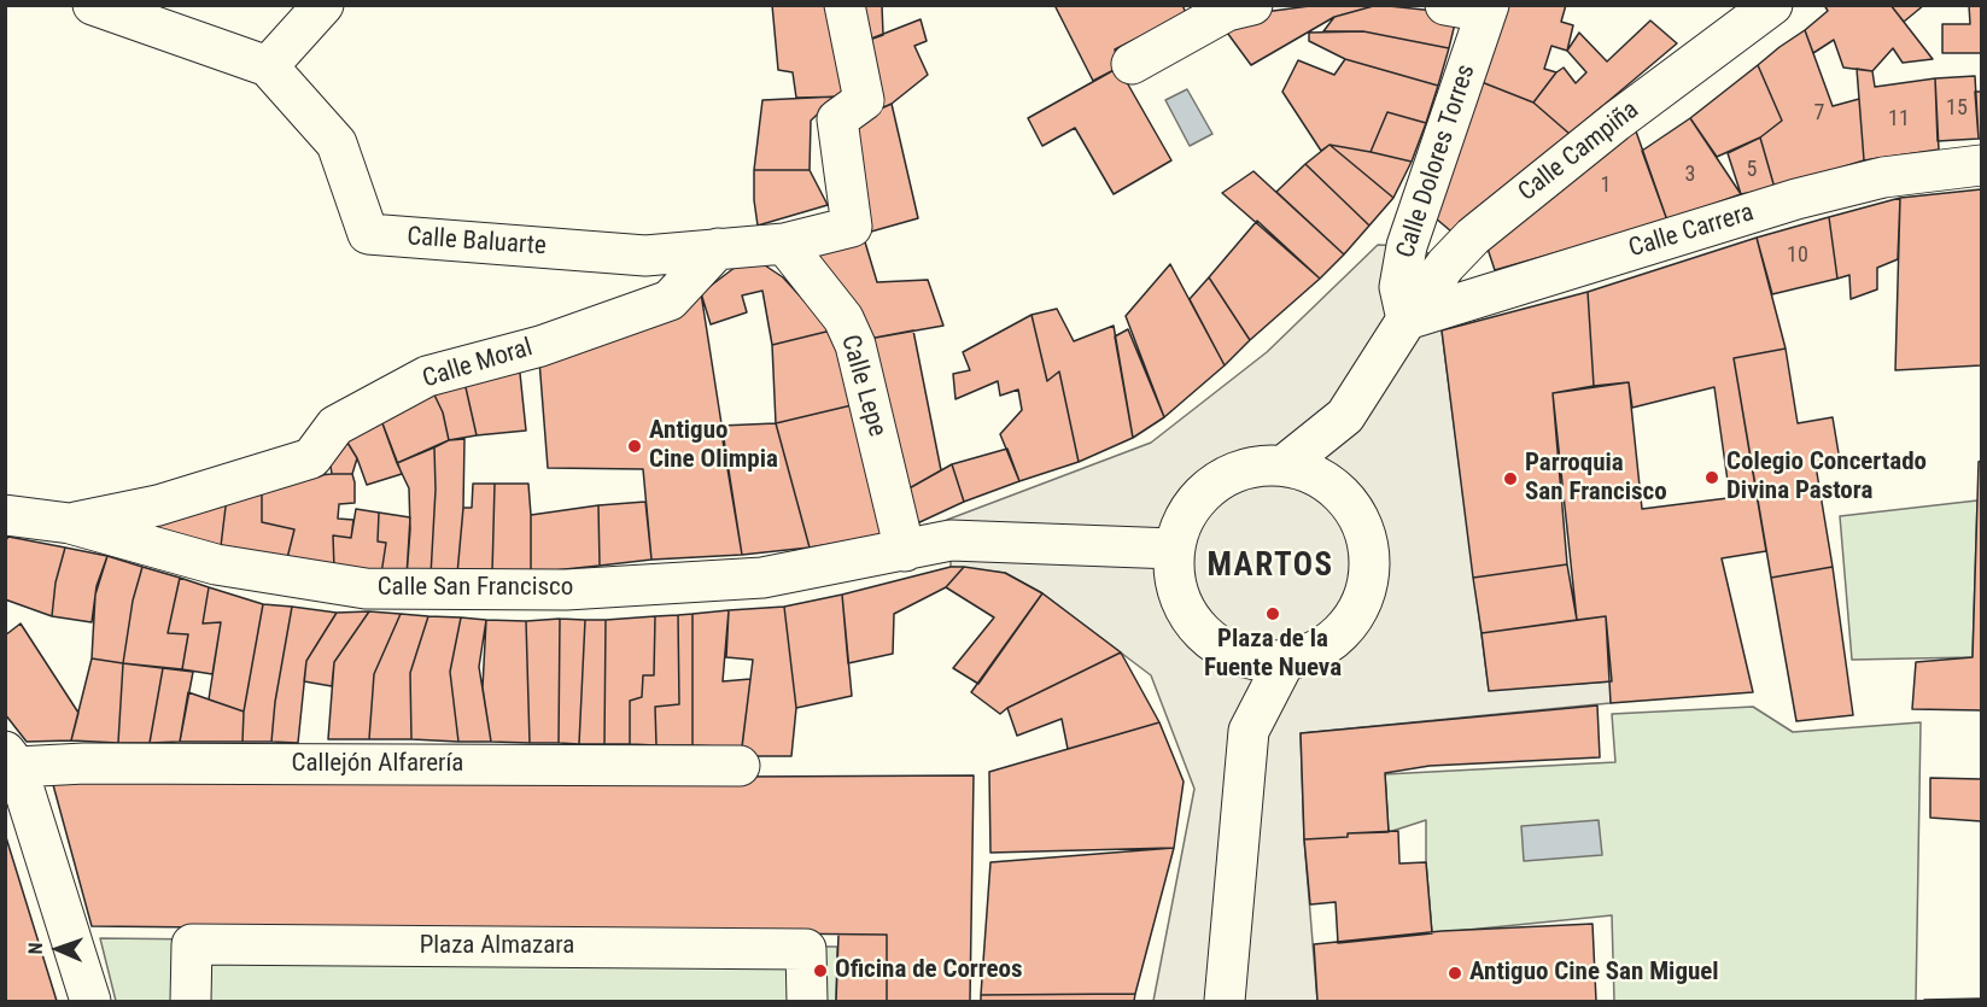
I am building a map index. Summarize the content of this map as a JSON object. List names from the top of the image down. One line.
{"streets":{"street":["Calle Campiña","Calle Dolores Torres","Calle Carrera","Calle Baluarte","Calle Moral","Calle Lepe","Calle San Francisco","Callejón Alfarería","Plaza Almazara"]},"crossings":[["Calle Campiña","Calle Dolores Torres"],["Calle Campiña","Calle Carrera"],["Calle Dolores Torres","Calle Carrera"],["Calle Baluarte","Calle Moral"],["Calle Baluarte","Calle Lepe"],["Calle Moral","Calle San Francisco"],["Calle Lepe","Calle San Francisco"]],"districts":["MARTOS"],"places":["Antiguo Cine Olimpia","Colegio Concertado Divina Pastora","Parroquia San Francisco","Plaza de la Fuente Nueva","Oficina de Correos","Antiguo Cine San Miguel"],"house_numbers":["15","7","11","5","3","1","10"],"north":"left"}
